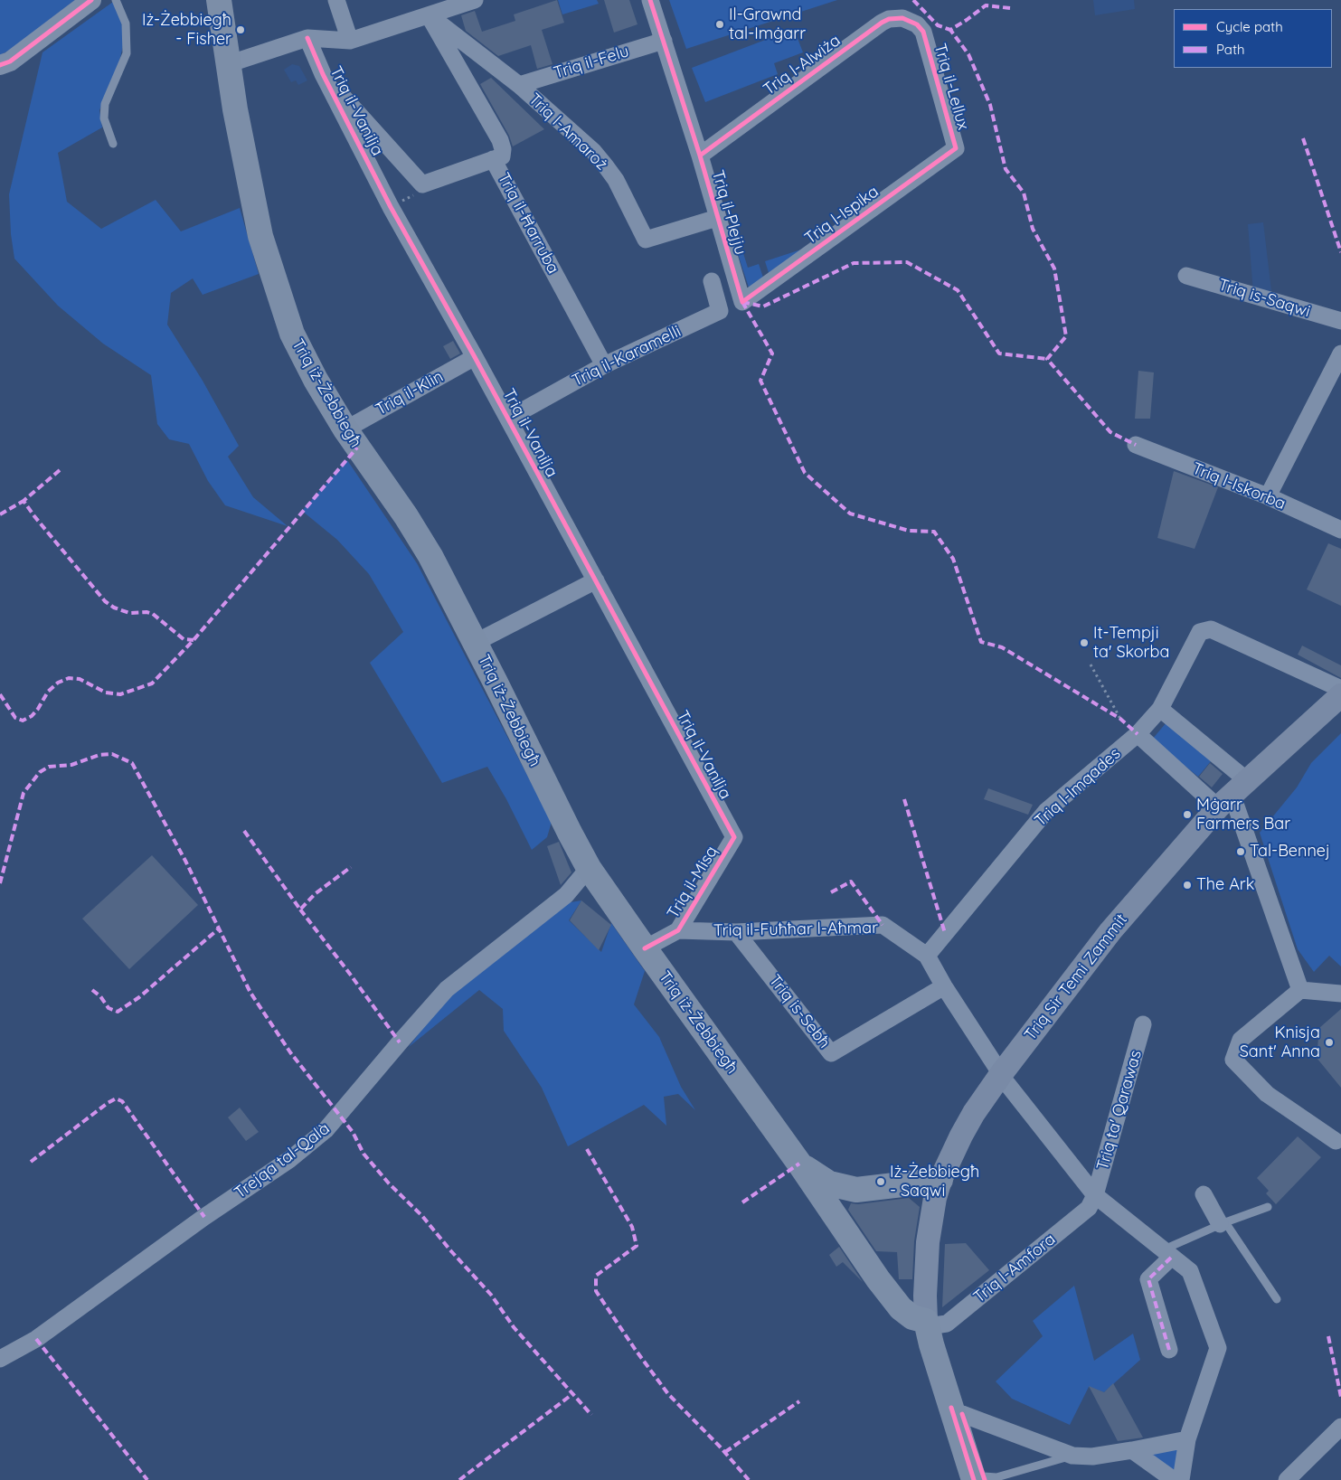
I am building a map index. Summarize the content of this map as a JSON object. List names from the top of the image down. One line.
{"streets":{"main road":["Triq iż-Żebbiegħ","Triq Sir Temi Zammit"],"street":["Triq il-Felu","Triq l-Alwiża","Triq il-Lellux","Triq il-Vanilja","Triq l-Amaroż","Triq il-Plejju","Triq l-Ispika","Triq il-Ħarruba","Triq is-Saqwi","Triq il-Karamelli","Triq il-Klin","Triq l-Iskorba","Triq l-Imqades","Triq il-Misq","Triq il-Fuħħar l-Aħmar","Triq is-Sebħ","Triq ta' Qarawas","Trejqa tal-Qalà","Triq l-Amfora"]},"crossings":[["Triq il-Felu","Triq l-Amaroż"],["Triq il-Felu","Triq il-Plejju"],["Triq l-Alwiża","Triq il-Lellux"],["Triq l-Alwiża","Triq il-Plejju"],["Triq il-Lellux","Triq l-Ispika"],["Triq il-Vanilja","Triq il-Karamelli"],["Triq il-Vanilja","Triq il-Klin"],["Triq il-Vanilja","Triq il-Misq"],["Triq l-Amaroż","Triq il-Plejju"],["Triq l-Amaroż","Triq il-Ħarruba"],["Triq il-Plejju","Triq l-Ispika"],["Triq il-Ħarruba","Triq il-Karamelli"],["Triq iż-Żebbiegħ","Triq il-Klin"],["Triq iż-Żebbiegħ","Triq il-Misq"],["Triq iż-Żebbiegħ","Triq Sir Temi Zammit"],["Triq iż-Żebbiegħ","Trejqa tal-Qalà"],["Triq iż-Żebbiegħ","Triq l-Amfora"],["Triq l-Imqades","Triq il-Fuħħar l-Aħmar"],["Triq il-Misq","Triq il-Fuħħar l-Aħmar"],["Triq il-Fuħħar l-Aħmar","Triq Sir Temi Zammit"],["Triq il-Fuħħar l-Aħmar","Triq is-Sebħ"],["Triq il-Fuħħar l-Aħmar","Triq ta' Qarawas"],["Triq il-Fuħħar l-Aħmar","Triq l-Amfora"],["Triq Sir Temi Zammit","Triq l-Amfora"],["Triq ta' Qarawas","Triq l-Amfora"]],"places":["Il-Grawnd tal-Imġarr","Iż-Żebbiegħ - Fisher","It-Tempji ta' Skorba","Mġarr Farmers Bar","Tal-Bennej","The Ark","Knisja Sant' Anna","Iż-Żebbiegħ - Saqwi"],"legend":["Cycle path","Path"]}
